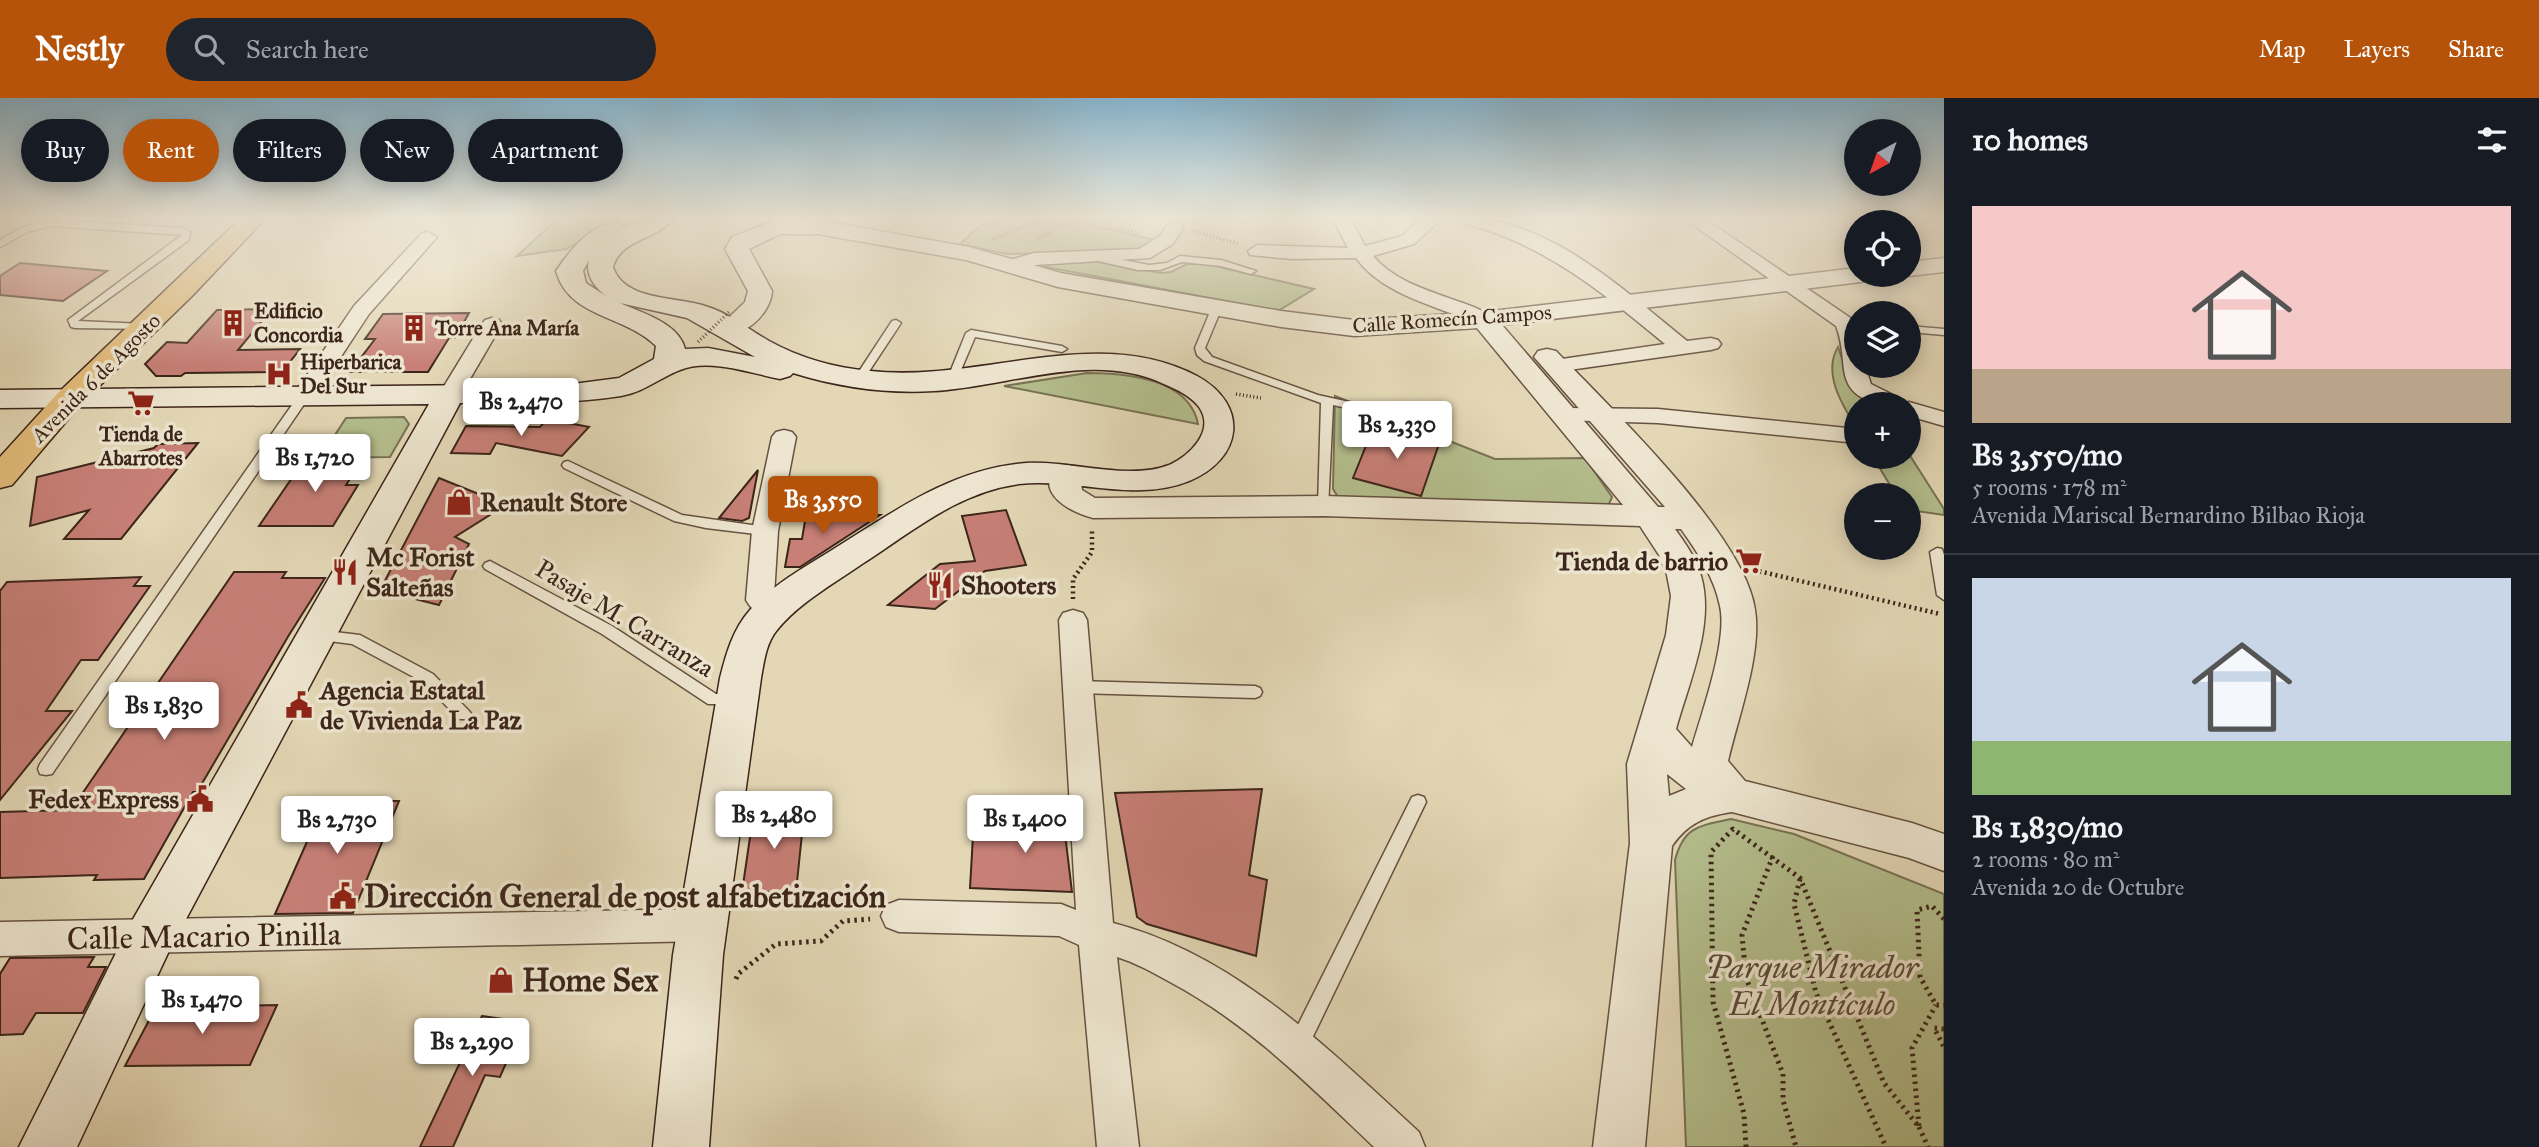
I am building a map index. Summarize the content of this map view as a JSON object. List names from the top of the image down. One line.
{"streets":{"main road":["Avenida 6 de Agosto"],"street":["Calle Romecín Campos","Calle Macario Pinilla"],"lane":["Pasaje M. Carranza"]},"parks":["Parque Mirador El Montículo"],"places":{"building":["Edificio Concordia","Torre Ana María"],"hospital":["Hiperbarica Del Sur"],"supermarket":["Tienda de Abarrotes","Tienda de barrio"],"shop":["Renault Store","Home Sex"],"restaurant":["Mc Forist Salteñas","Shooters"],"public building":["Agencia Estatal de Vivienda La Paz","Fedex Express","Dirección General de post alfabetización"]},"north":"bottom left","page":{"header":"Nestly","search":"Search here","nav":["Map","Layers","Share"],"heading":"10 homes","map_buttons":["+","−"],"chip":["Buy","Rent","Filters","New","Apartment"],"list":[{"name":"Bs 3,550/mo","note":"5 rooms · 178 m² · Avenida Mariscal Bernardino Bilbao Rioja"},{"name":"Bs 1,830/mo","note":"2 rooms · 80 m² · Avenida 20 de Octubre"}],"price":["Bs 2,470","Bs 2,330","Bs 1,720","Bs 3,550","Bs 1,830","Bs 2,480","Bs 1,400","Bs 2,730","Bs 1,470","Bs 2,290"]}}
